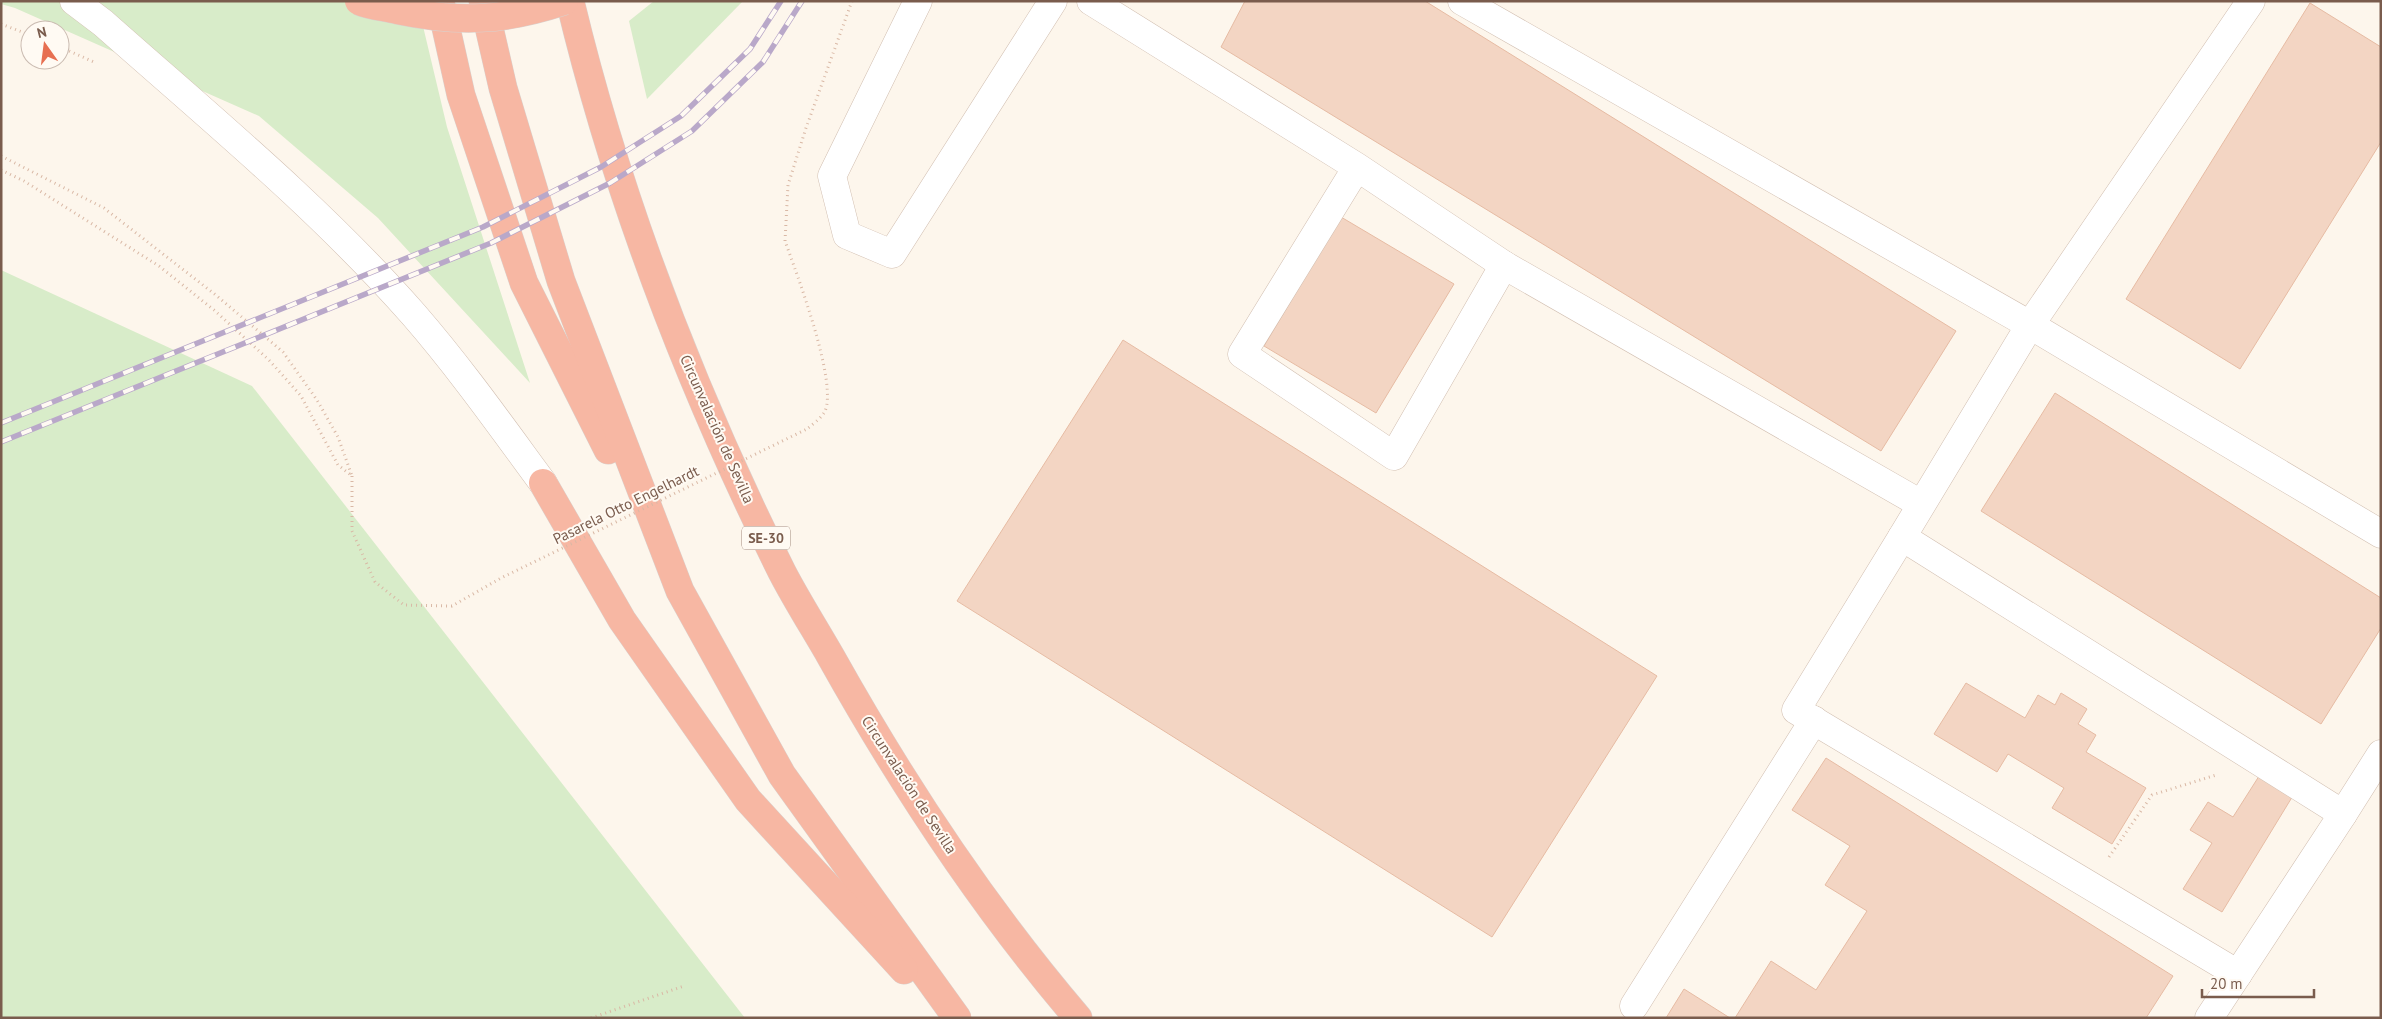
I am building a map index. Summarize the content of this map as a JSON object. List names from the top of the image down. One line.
{"streets":{"highway":["Circunvalación de Sevilla","SE-30"],"path":["Pasarela Otto Engelhardt"]},"scale_bar":"20 m","north":"top"}
